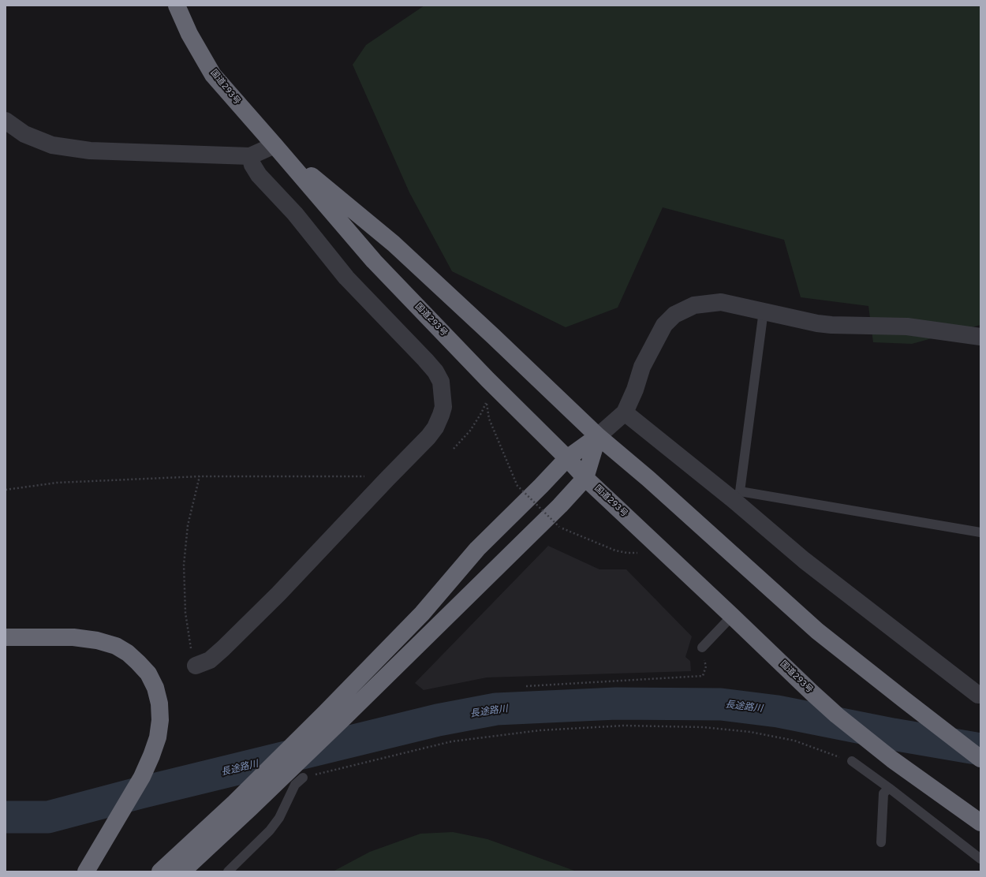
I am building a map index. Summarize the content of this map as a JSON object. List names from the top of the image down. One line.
{"streets":{"highway":["国道293号"]},"water":["長途路川"]}
